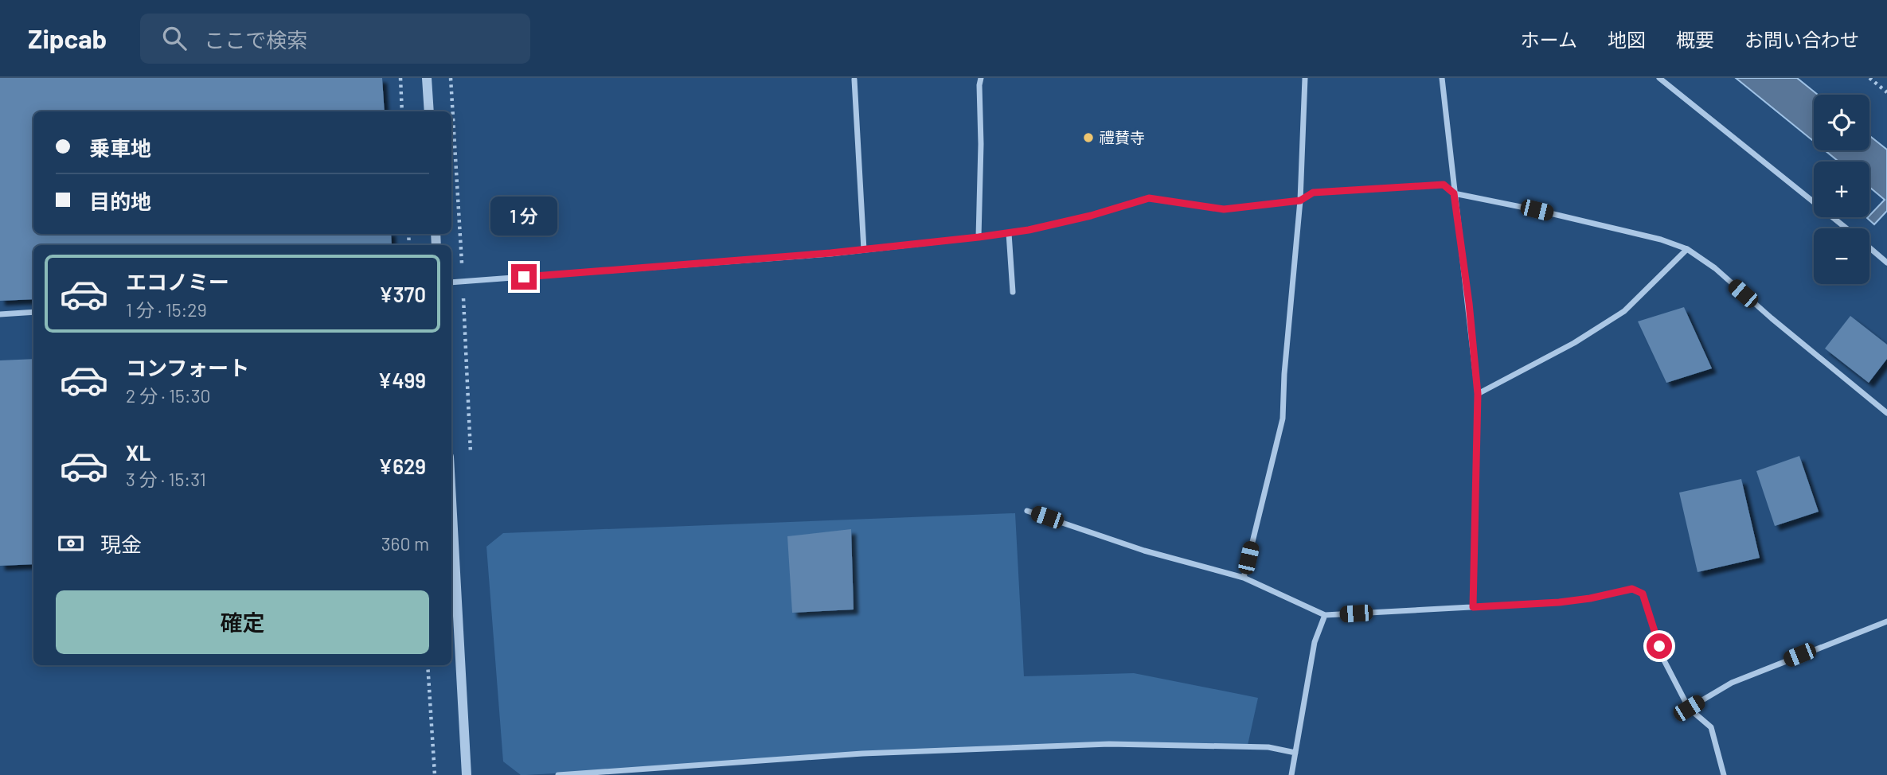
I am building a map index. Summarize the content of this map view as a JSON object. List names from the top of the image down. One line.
{"places":["禮賛寺"],"page":{"header":"Zipcab","search":"ここで検索","nav":["ホーム","地図","概要","お問い合わせ"],"map_buttons":["+","−"],"banner":["乗車地","目的地"],"bubble":"1 分","list":[{"name":"エコノミー","note":"1 分 · 15:29","value":"¥370"},{"name":"コンフォート","note":"2 分 · 15:30","value":"¥499"},{"name":"XL","note":"3 分 · 15:31","value":"¥629"}],"pay":["現金","360 m"],"buttons":"確定"}}
